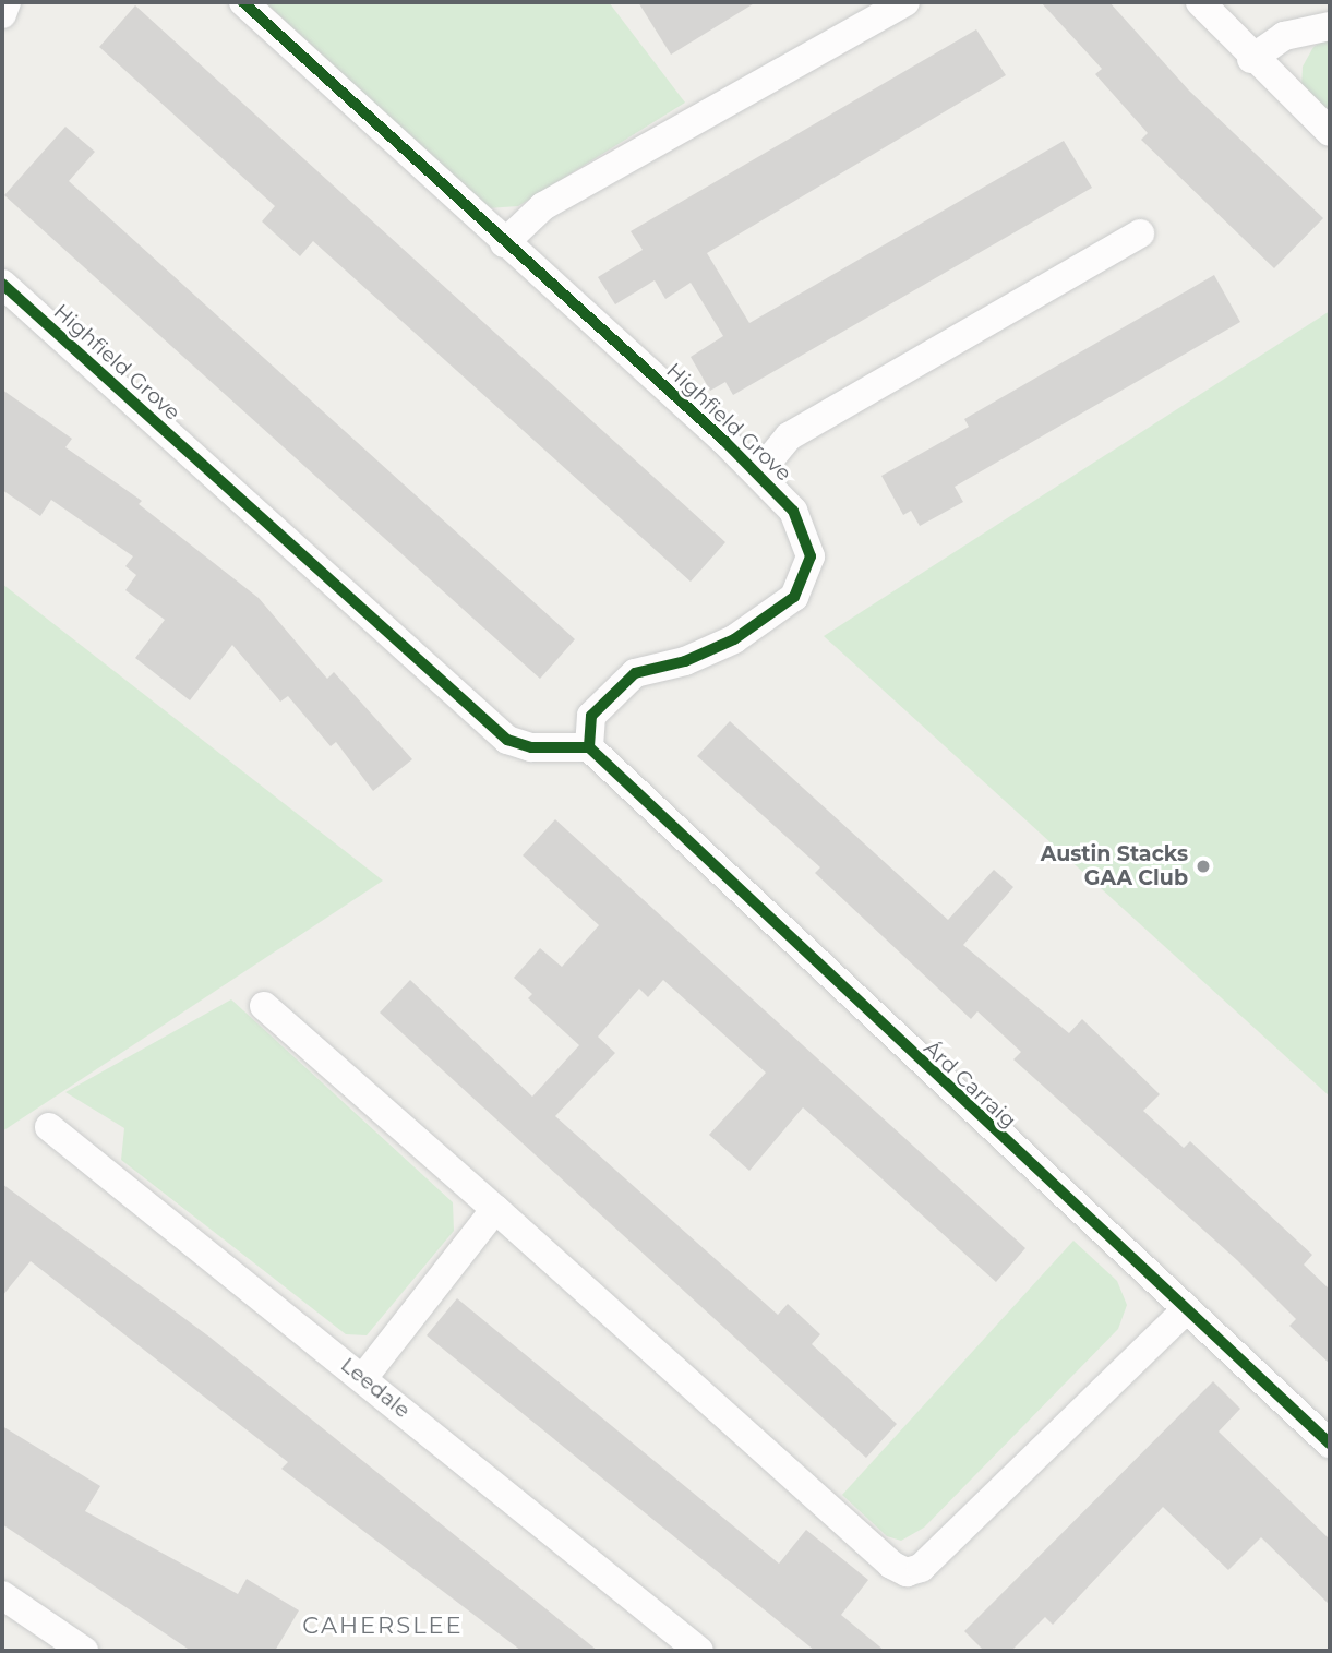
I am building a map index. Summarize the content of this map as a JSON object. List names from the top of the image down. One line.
{"streets":{"street":["Highfield Grove","Árd Carraig","Leedale"]},"crossings":[["Highfield Grove","Árd Carraig"]],"districts":["CAHERSLEE"],"places":["Austin Stacks GAA Club"]}
